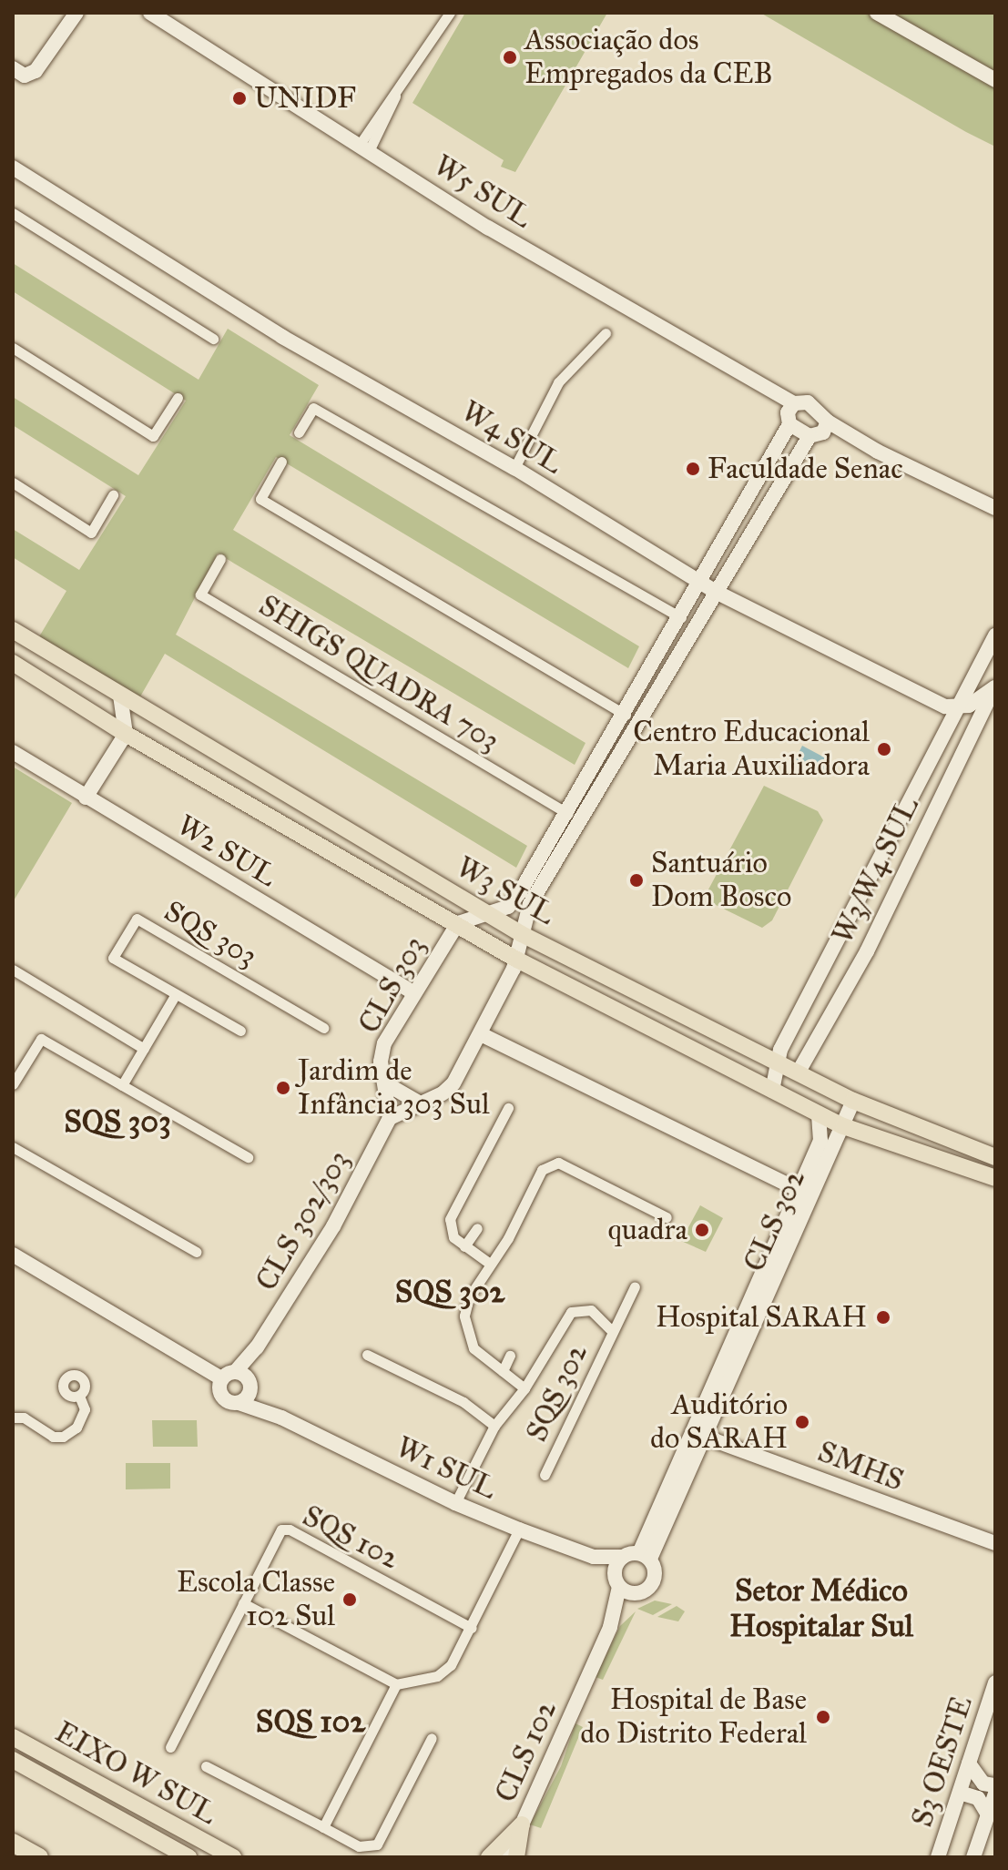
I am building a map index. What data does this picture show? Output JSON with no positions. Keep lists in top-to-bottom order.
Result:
{
  "streets": {
    "main road": [
      "W5 SUL",
      "W4 SUL",
      "W2 SUL",
      "W3/W4 SUL",
      "W3 SUL",
      "CLS 303",
      "CLS 302/303",
      "CLS 302",
      "SMHS",
      "W1 SUL",
      "CLS 102",
      "S3 OESTE",
      "EIXO W SUL"
    ],
    "street": [
      "SHIGS QUADRA 703",
      "SQS 303",
      "SQS 302",
      "SQS 102"
    ]
  },
  "crossings": [
    ["W4 SUL", "W3/W4 SUL"],
    ["W2 SUL", "CLS 303"],
    ["W3/W4 SUL", "W3 SUL"],
    ["W3 SUL", "CLS 303"],
    ["W3 SUL", "CLS 302"],
    ["CLS 303", "CLS 302/303"],
    ["CLS 302/303", "W1 SUL"],
    ["CLS 302", "SMHS"],
    ["CLS 302", "W1 SUL"],
    ["CLS 302", "CLS 102"],
    ["SQS 302", "W1 SUL"],
    ["W1 SUL", "CLS 102"]
  ],
  "districts": [
    "SQS 303",
    "SQS 302",
    "Setor Médico Hospitalar Sul",
    "SQS 102"
  ],
  "places": [
    "Associação dos Empregados da CEB",
    "UNIDF",
    "Faculdade Senac",
    "Centro Educacional Maria Auxiliadora",
    "Santuário Dom Bosco",
    "Jardim de Infância 303 Sul",
    "quadra",
    "Hospital SARAH",
    "Auditório do SARAH",
    "Escola Classe 102 Sul",
    "Hospital de Base do Distrito Federal"
  ]
}
